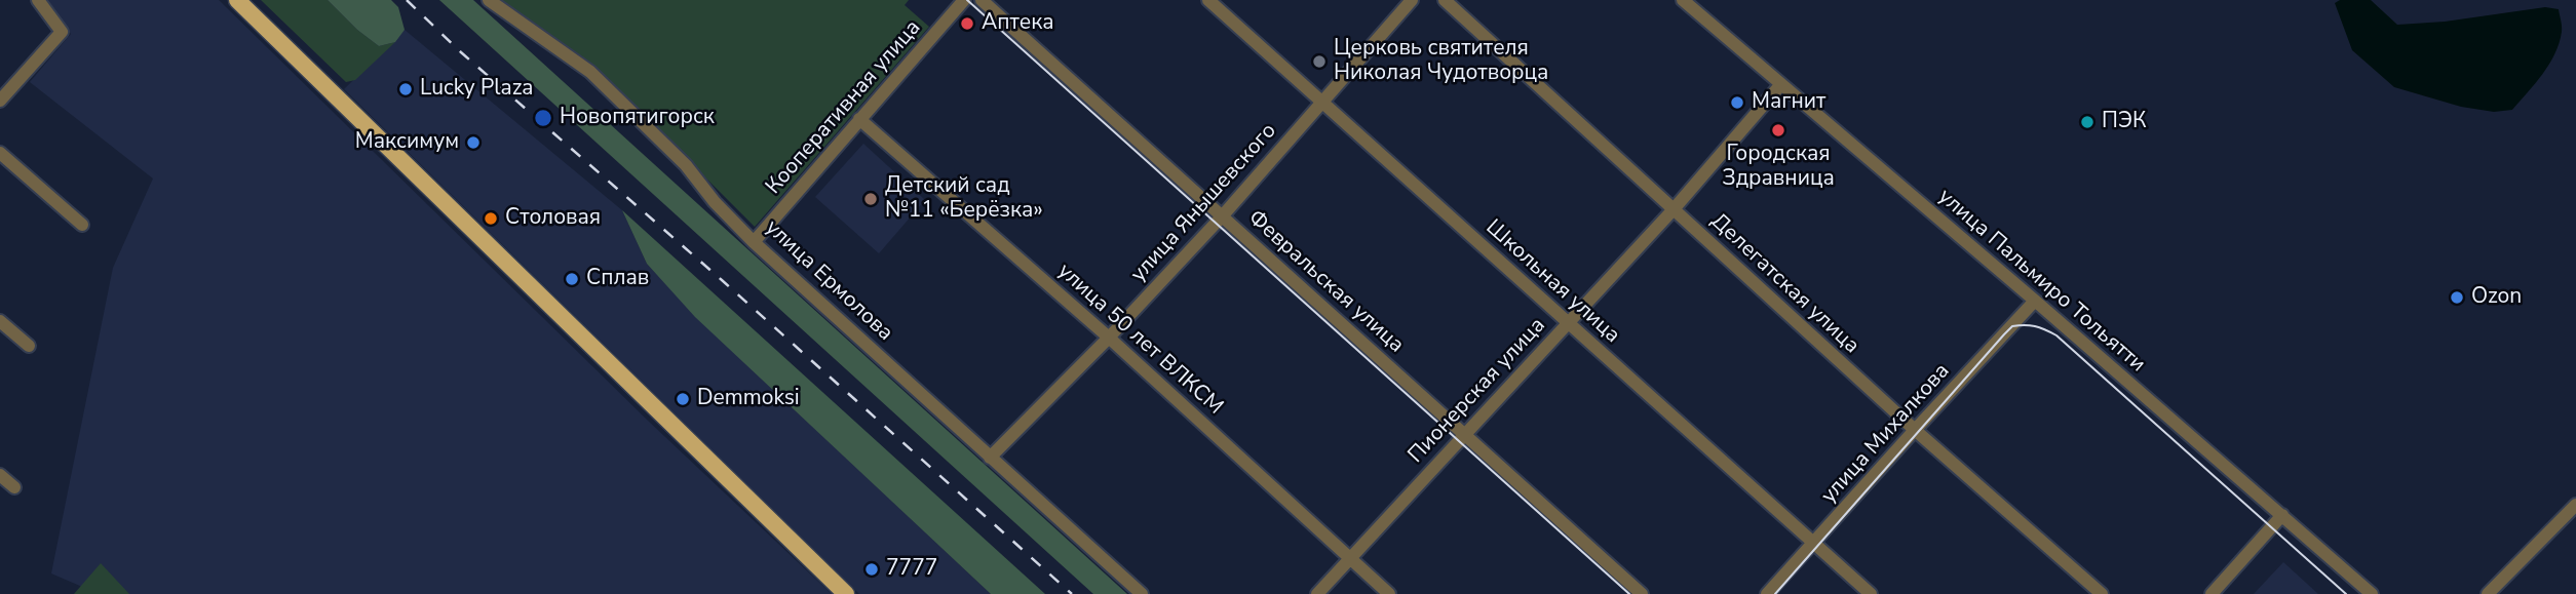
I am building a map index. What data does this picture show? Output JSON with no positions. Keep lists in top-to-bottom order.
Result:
{
  "streets": {
    "street": [
      "Кооперативная улица",
      "улица Янышевского",
      "улица Ермолова",
      "улица Пальмиро Тольятти",
      "Февральская улица",
      "Школьная улица",
      "Делегатская улица",
      "улица 50 лет ВЛКСМ",
      "Пионерская улица",
      "улица Михалкова"
    ]
  },
  "crossings": [
    ["Кооперативная улица", "улица Ермолова"],
    ["Кооперативная улица", "улица 50 лет ВЛКСМ"],
    ["улица Янышевского", "улица Ермолова"],
    ["улица Янышевского", "Февральская улица"],
    ["улица Янышевского", "Школьная улица"],
    ["улица Янышевского", "улица 50 лет ВЛКСМ"],
    ["улица Пальмиро Тольятти", "Пионерская улица"],
    ["улица Пальмиро Тольятти", "улица Михалкова"],
    ["Февральская улица", "Пионерская улица"],
    ["Школьная улица", "Пионерская улица"],
    ["Школьная улица", "улица Михалкова"],
    ["Делегатская улица", "Пионерская улица"],
    ["Делегатская улица", "улица Михалкова"],
    ["улица 50 лет ВЛКСМ", "Пионерская улица"]
  ],
  "places": [
    "Аптека",
    "Церковь святителя Николая Чудотворца",
    "Lucky Plaza",
    "Магнит",
    "Новопятигорск",
    "ПЭК",
    "Городская Здравница",
    "Максимум",
    "Детский сад №11 «Берёзка»",
    "Столовая",
    "Сплав",
    "Ozon",
    "Demmoksi",
    "7777"
  ]
}
